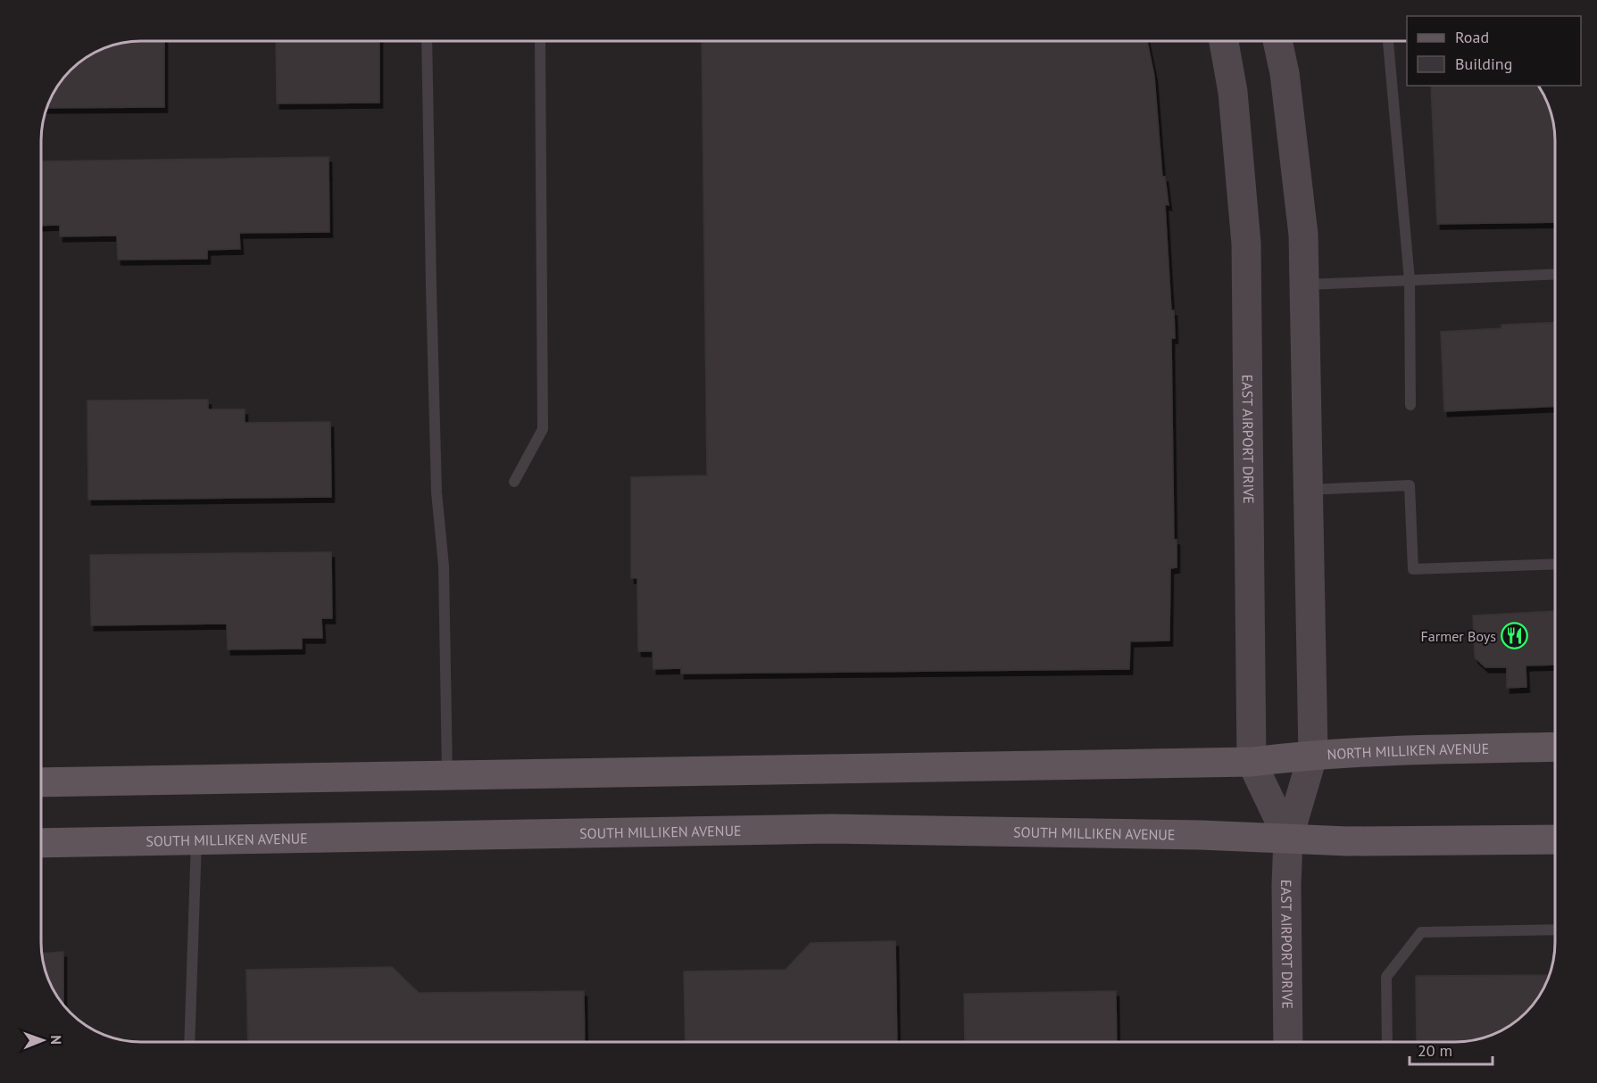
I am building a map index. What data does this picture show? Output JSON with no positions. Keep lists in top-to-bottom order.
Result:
{
  "streets": {
    "main road": ["EAST AIRPORT DRIVE", "NORTH MILLIKEN AVENUE", "SOUTH MILLIKEN AVENUE"]
  },
  "crossings": [
    ["EAST AIRPORT DRIVE", "NORTH MILLIKEN AVENUE"],
    ["EAST AIRPORT DRIVE", "SOUTH MILLIKEN AVENUE"]
  ],
  "places": {
    "restaurant": ["Farmer Boys"]
  },
  "legend": ["Road", "Building"],
  "scale_bar": "20 m",
  "north": "right"
}
